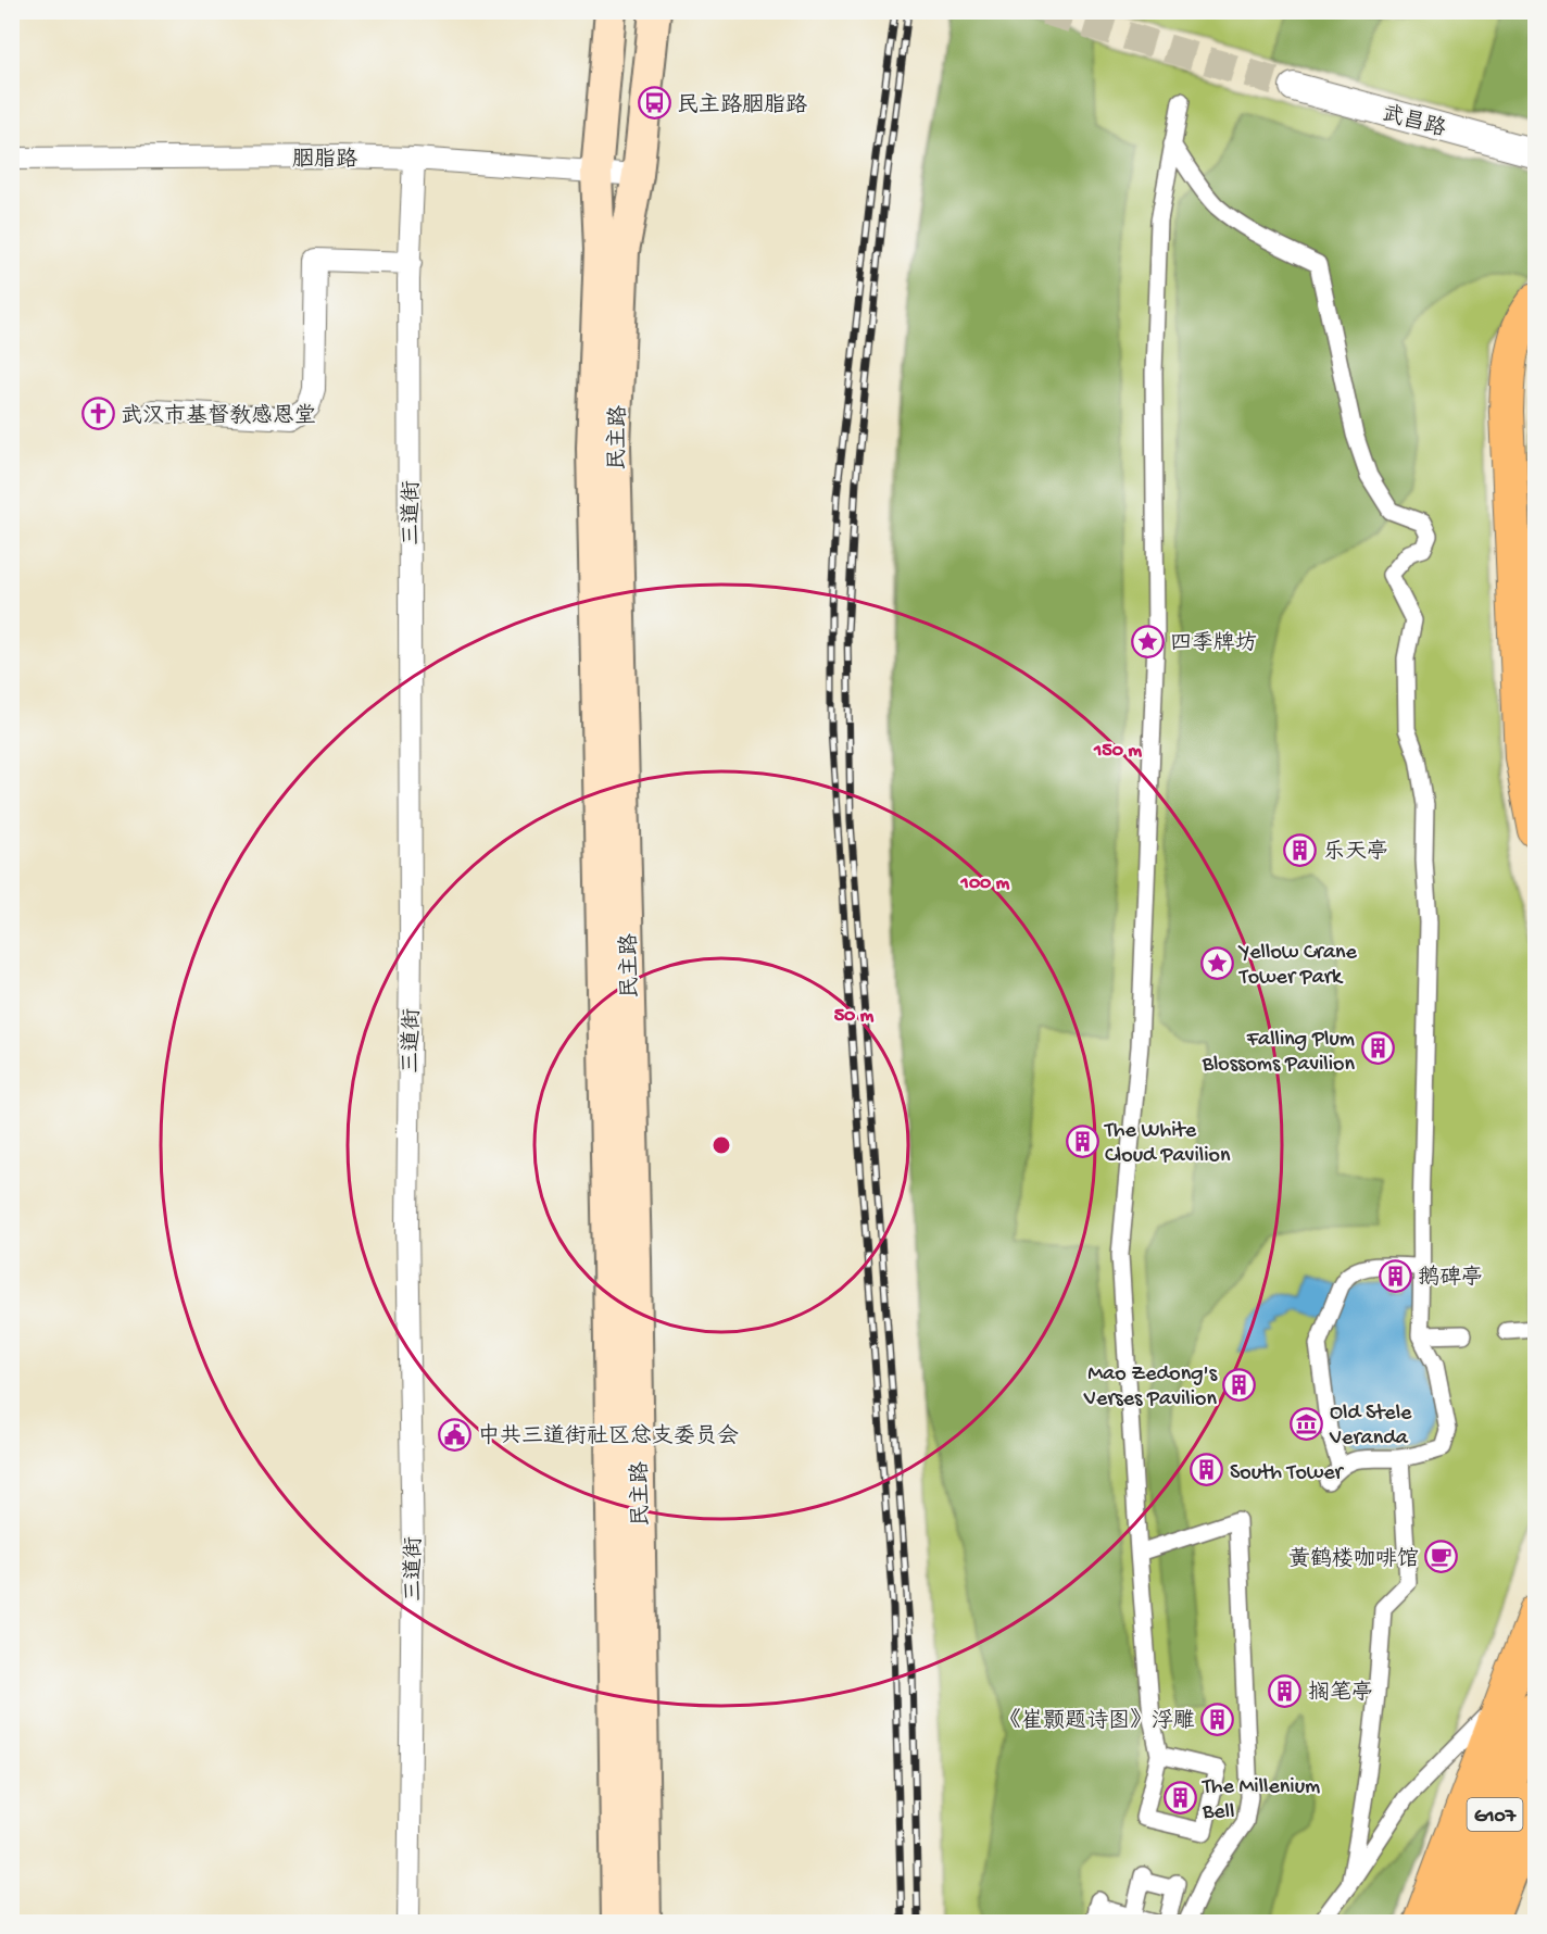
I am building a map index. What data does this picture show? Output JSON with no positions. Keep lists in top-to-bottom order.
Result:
{
  "streets": {
    "highway": ["G107"],
    "main road": ["民主路"],
    "street": ["武昌路", "胭脂路", "三道街"]
  },
  "crossings": [
    ["胭脂路", "民主路"],
    ["胭脂路", "三道街"]
  ],
  "places": {
    "bus stop": ["民主路胭脂路"],
    "church": ["武汉市基督教感恩堂"],
    "place": ["四季牌坊", "Yellow Crane Tower Park"],
    "building": [
      "乐天亭",
      "Falling Plum Blossoms Pavilion",
      "The White Cloud Pavilion",
      "鹅碑亭",
      "Mao Zedong's Verses Pavilion",
      "South Tower",
      "搁笔亭",
      "《崔颢题诗图》浮雕",
      "The Millenium Bell"
    ],
    "museum": ["Old Stele Veranda"],
    "public building": ["中共三道街社区总支委员会"],
    "cafe": ["黄鹤楼咖啡馆"]
  },
  "rings": ["150 m", "100 m", "50 m"]
}
